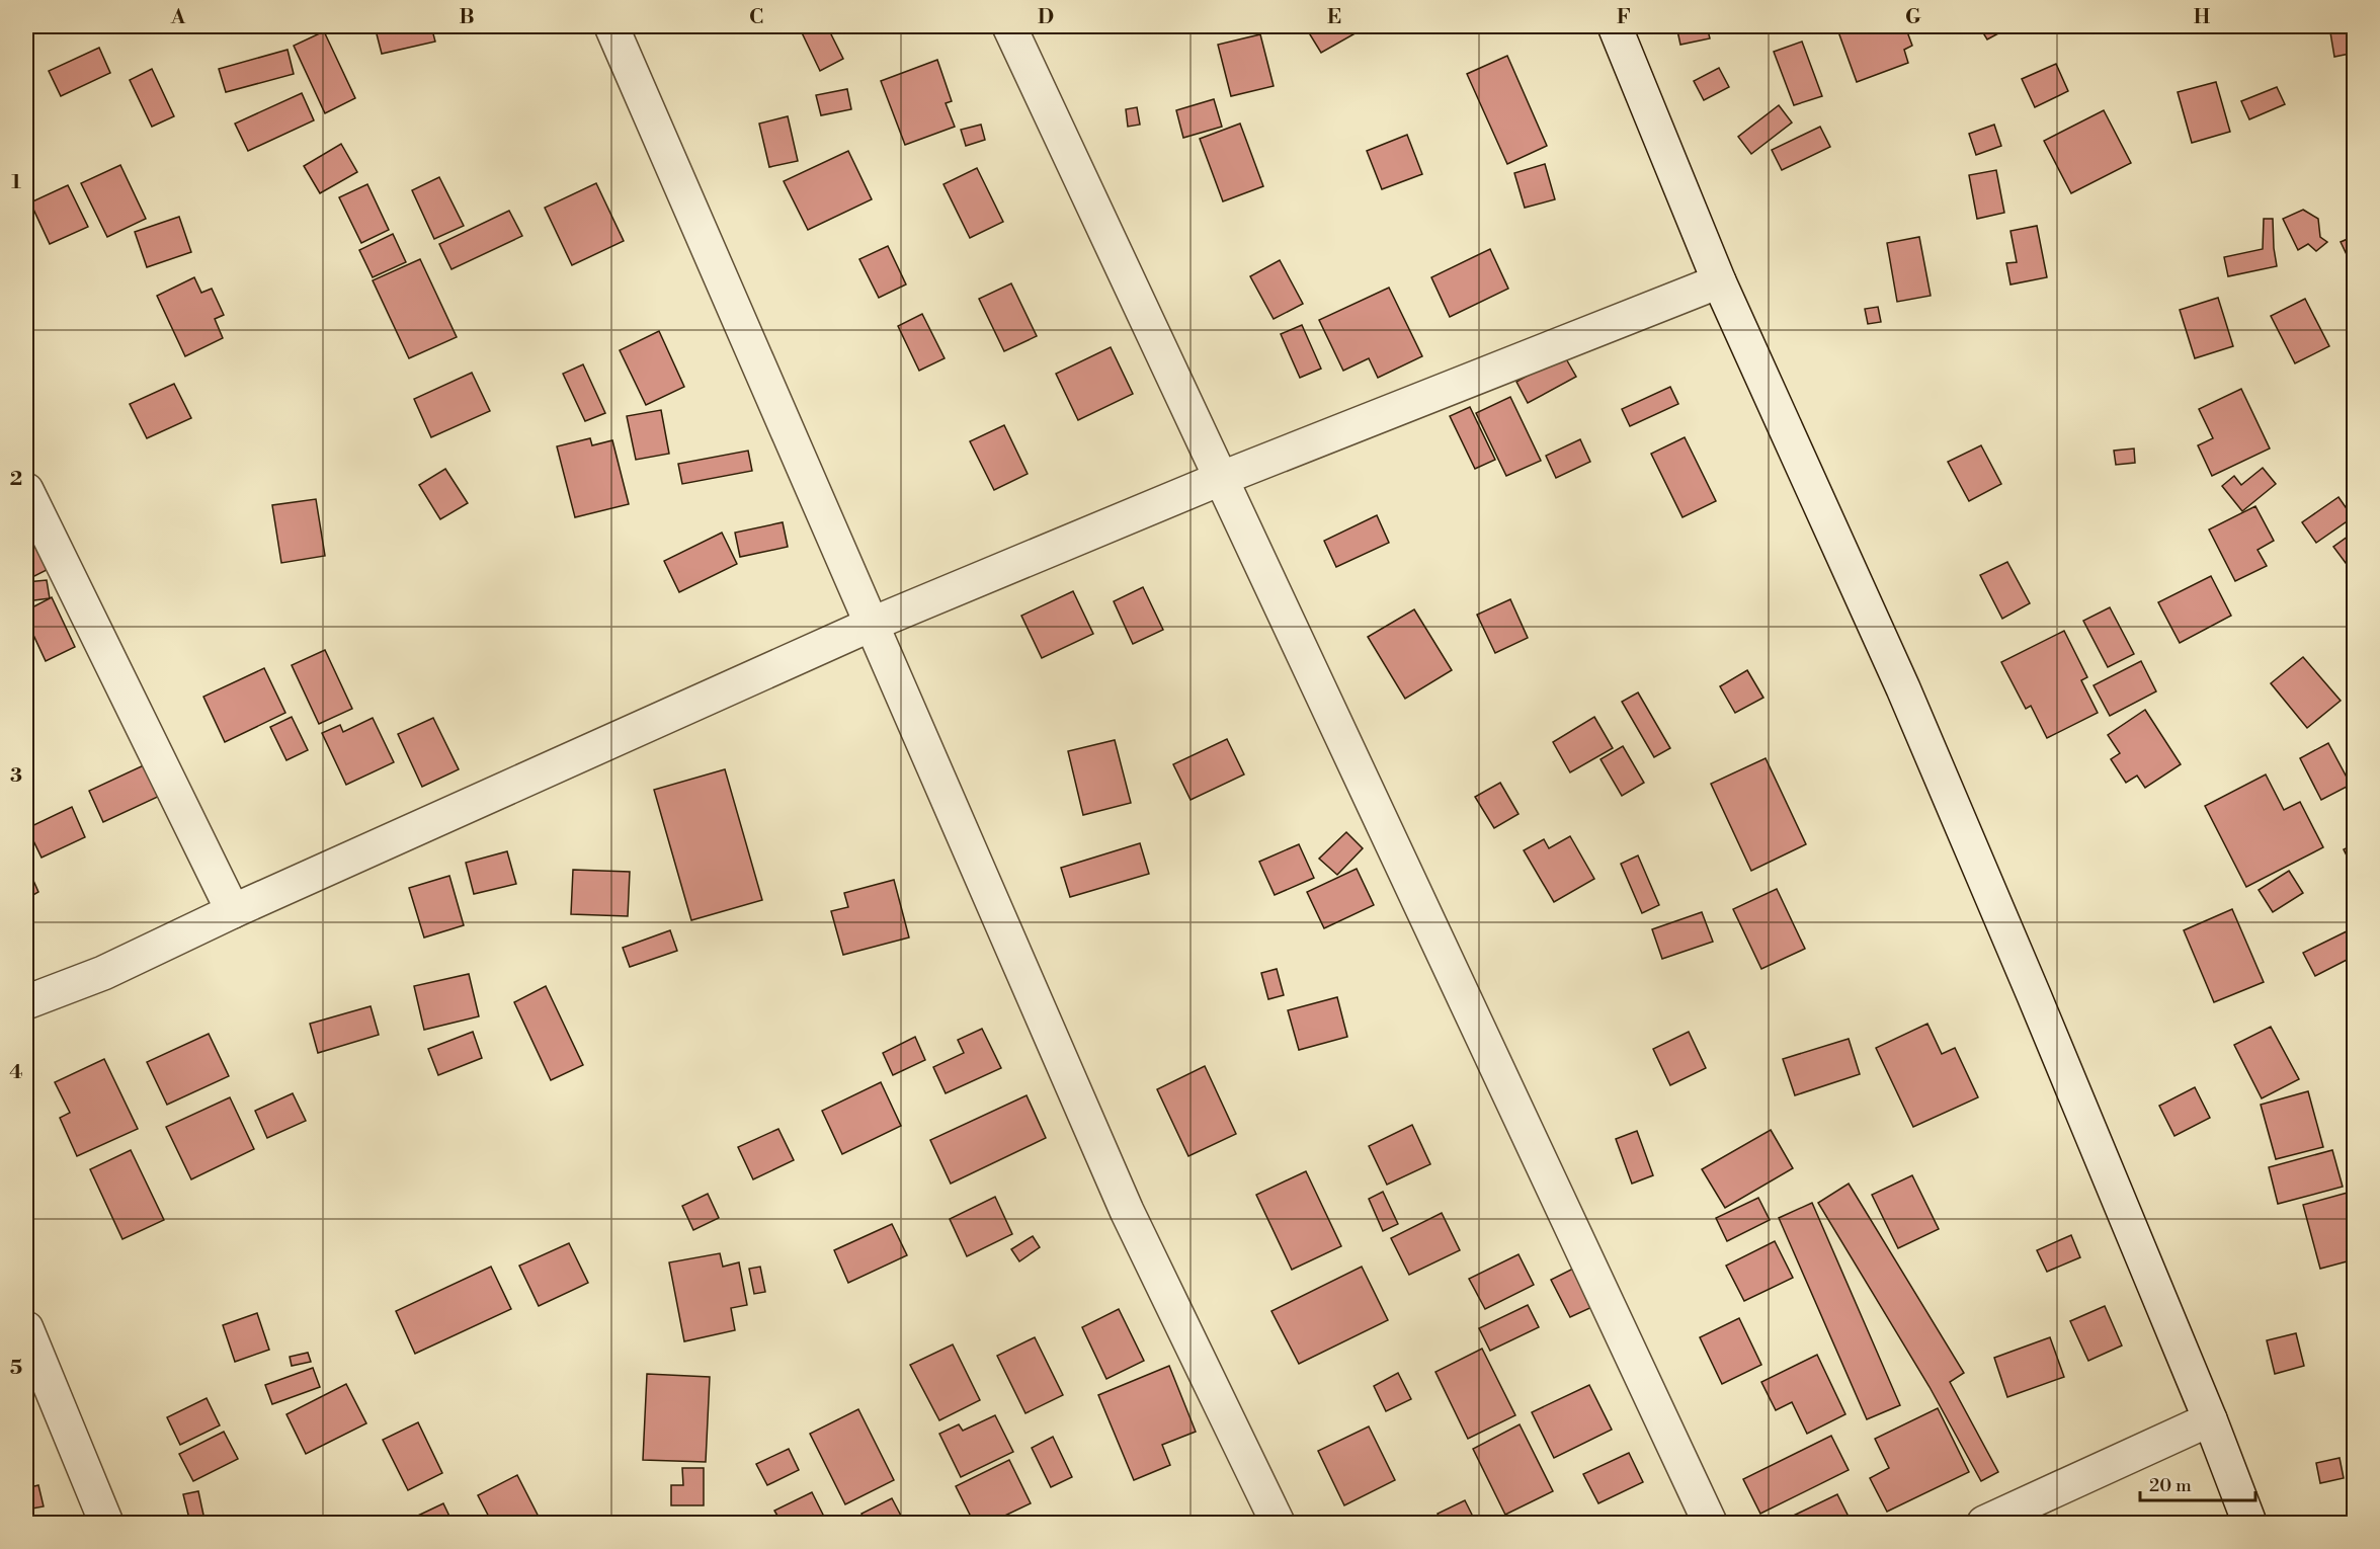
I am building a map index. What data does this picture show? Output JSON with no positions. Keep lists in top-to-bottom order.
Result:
{
  "scale_bar": "20 m",
  "grid": {
    "columns": [
      "A",
      "B",
      "C",
      "D",
      "E",
      "F",
      "G",
      "H"
    ],
    "rows": [
      "1",
      "2",
      "3",
      "4",
      "5"
    ]
  }
}
